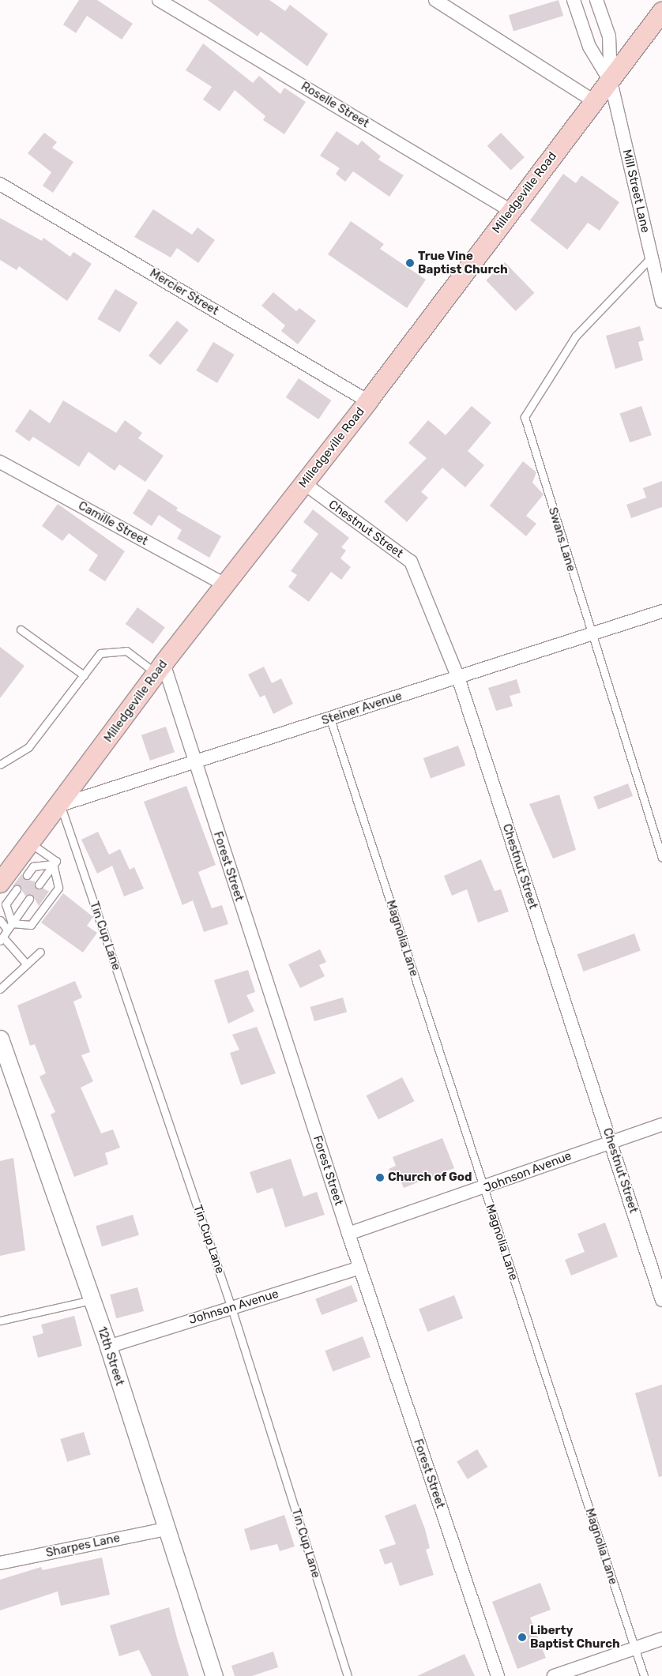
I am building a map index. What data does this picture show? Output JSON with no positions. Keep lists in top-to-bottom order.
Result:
{
  "streets": {
    "main road": ["Milledgeville Road"],
    "street": [
      "Roselle Street",
      "Mill Street Lane",
      "Mercier Street",
      "Camille Street",
      "Chestnut Street",
      "Steiner Avenue",
      "Forest Street",
      "Johnson Avenue",
      "12th Street",
      "Sharpes Lane"
    ],
    "lane": ["Swans Lane", "Tin Cup Lane", "Magnolia Lane"]
  },
  "crossings": [
    ["Roselle Street", "Milledgeville Road"],
    ["Mill Street Lane", "Milledgeville Road"],
    ["Mill Street Lane", "Swans Lane"],
    ["Milledgeville Road", "Mercier Street"],
    ["Milledgeville Road", "Camille Street"],
    ["Milledgeville Road", "Chestnut Street"],
    ["Milledgeville Road", "Steiner Avenue"],
    ["Milledgeville Road", "Forest Street"],
    ["Milledgeville Road", "Tin Cup Lane"],
    ["Chestnut Street", "Steiner Avenue"],
    ["Chestnut Street", "Johnson Avenue"],
    ["Swans Lane", "Steiner Avenue"],
    ["Steiner Avenue", "Forest Street"],
    ["Steiner Avenue", "Tin Cup Lane"],
    ["Steiner Avenue", "Magnolia Lane"],
    ["Forest Street", "Johnson Avenue"],
    ["Tin Cup Lane", "Johnson Avenue"],
    ["Magnolia Lane", "Johnson Avenue"],
    ["Johnson Avenue", "12th Street"],
    ["12th Street", "Sharpes Lane"]
  ],
  "places": ["True Vine Baptist Church", "Church of God", "Liberty Baptist Church"]
}
